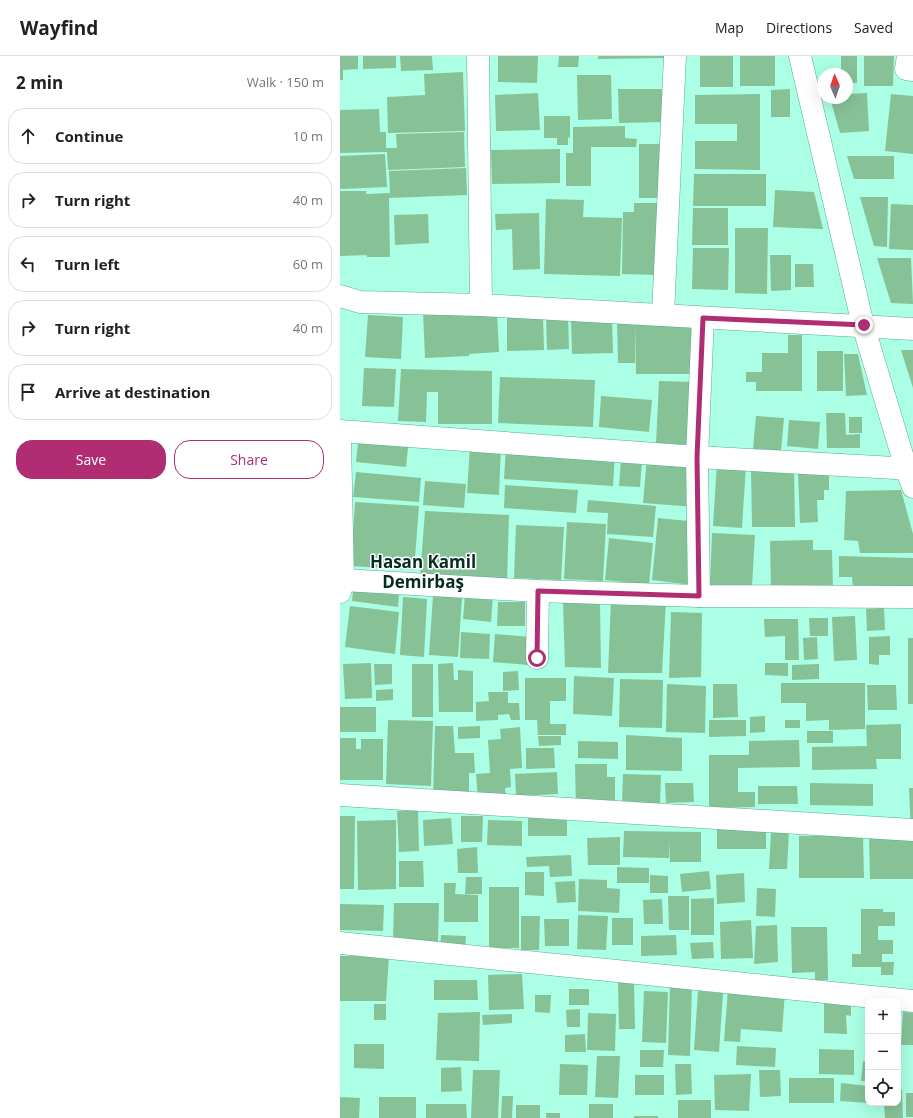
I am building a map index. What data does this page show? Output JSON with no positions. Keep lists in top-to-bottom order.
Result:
{
  "districts": ["Hasan Kamil Demirbaş"],
  "north": "top",
  "page": {
    "header": "Wayfind",
    "nav": ["Map", "Directions", "Saved"],
    "heading": ["2 min", "Walk · 150 m"],
    "list": [
      ["Continue", "10 m"],
      ["Turn right", "40 m"],
      ["Turn left", "60 m"],
      ["Turn right", "40 m"],
      "Arrive at destination"
    ],
    "buttons": ["Save", "Share"],
    "map_buttons": ["+", "−"]
  }
}
